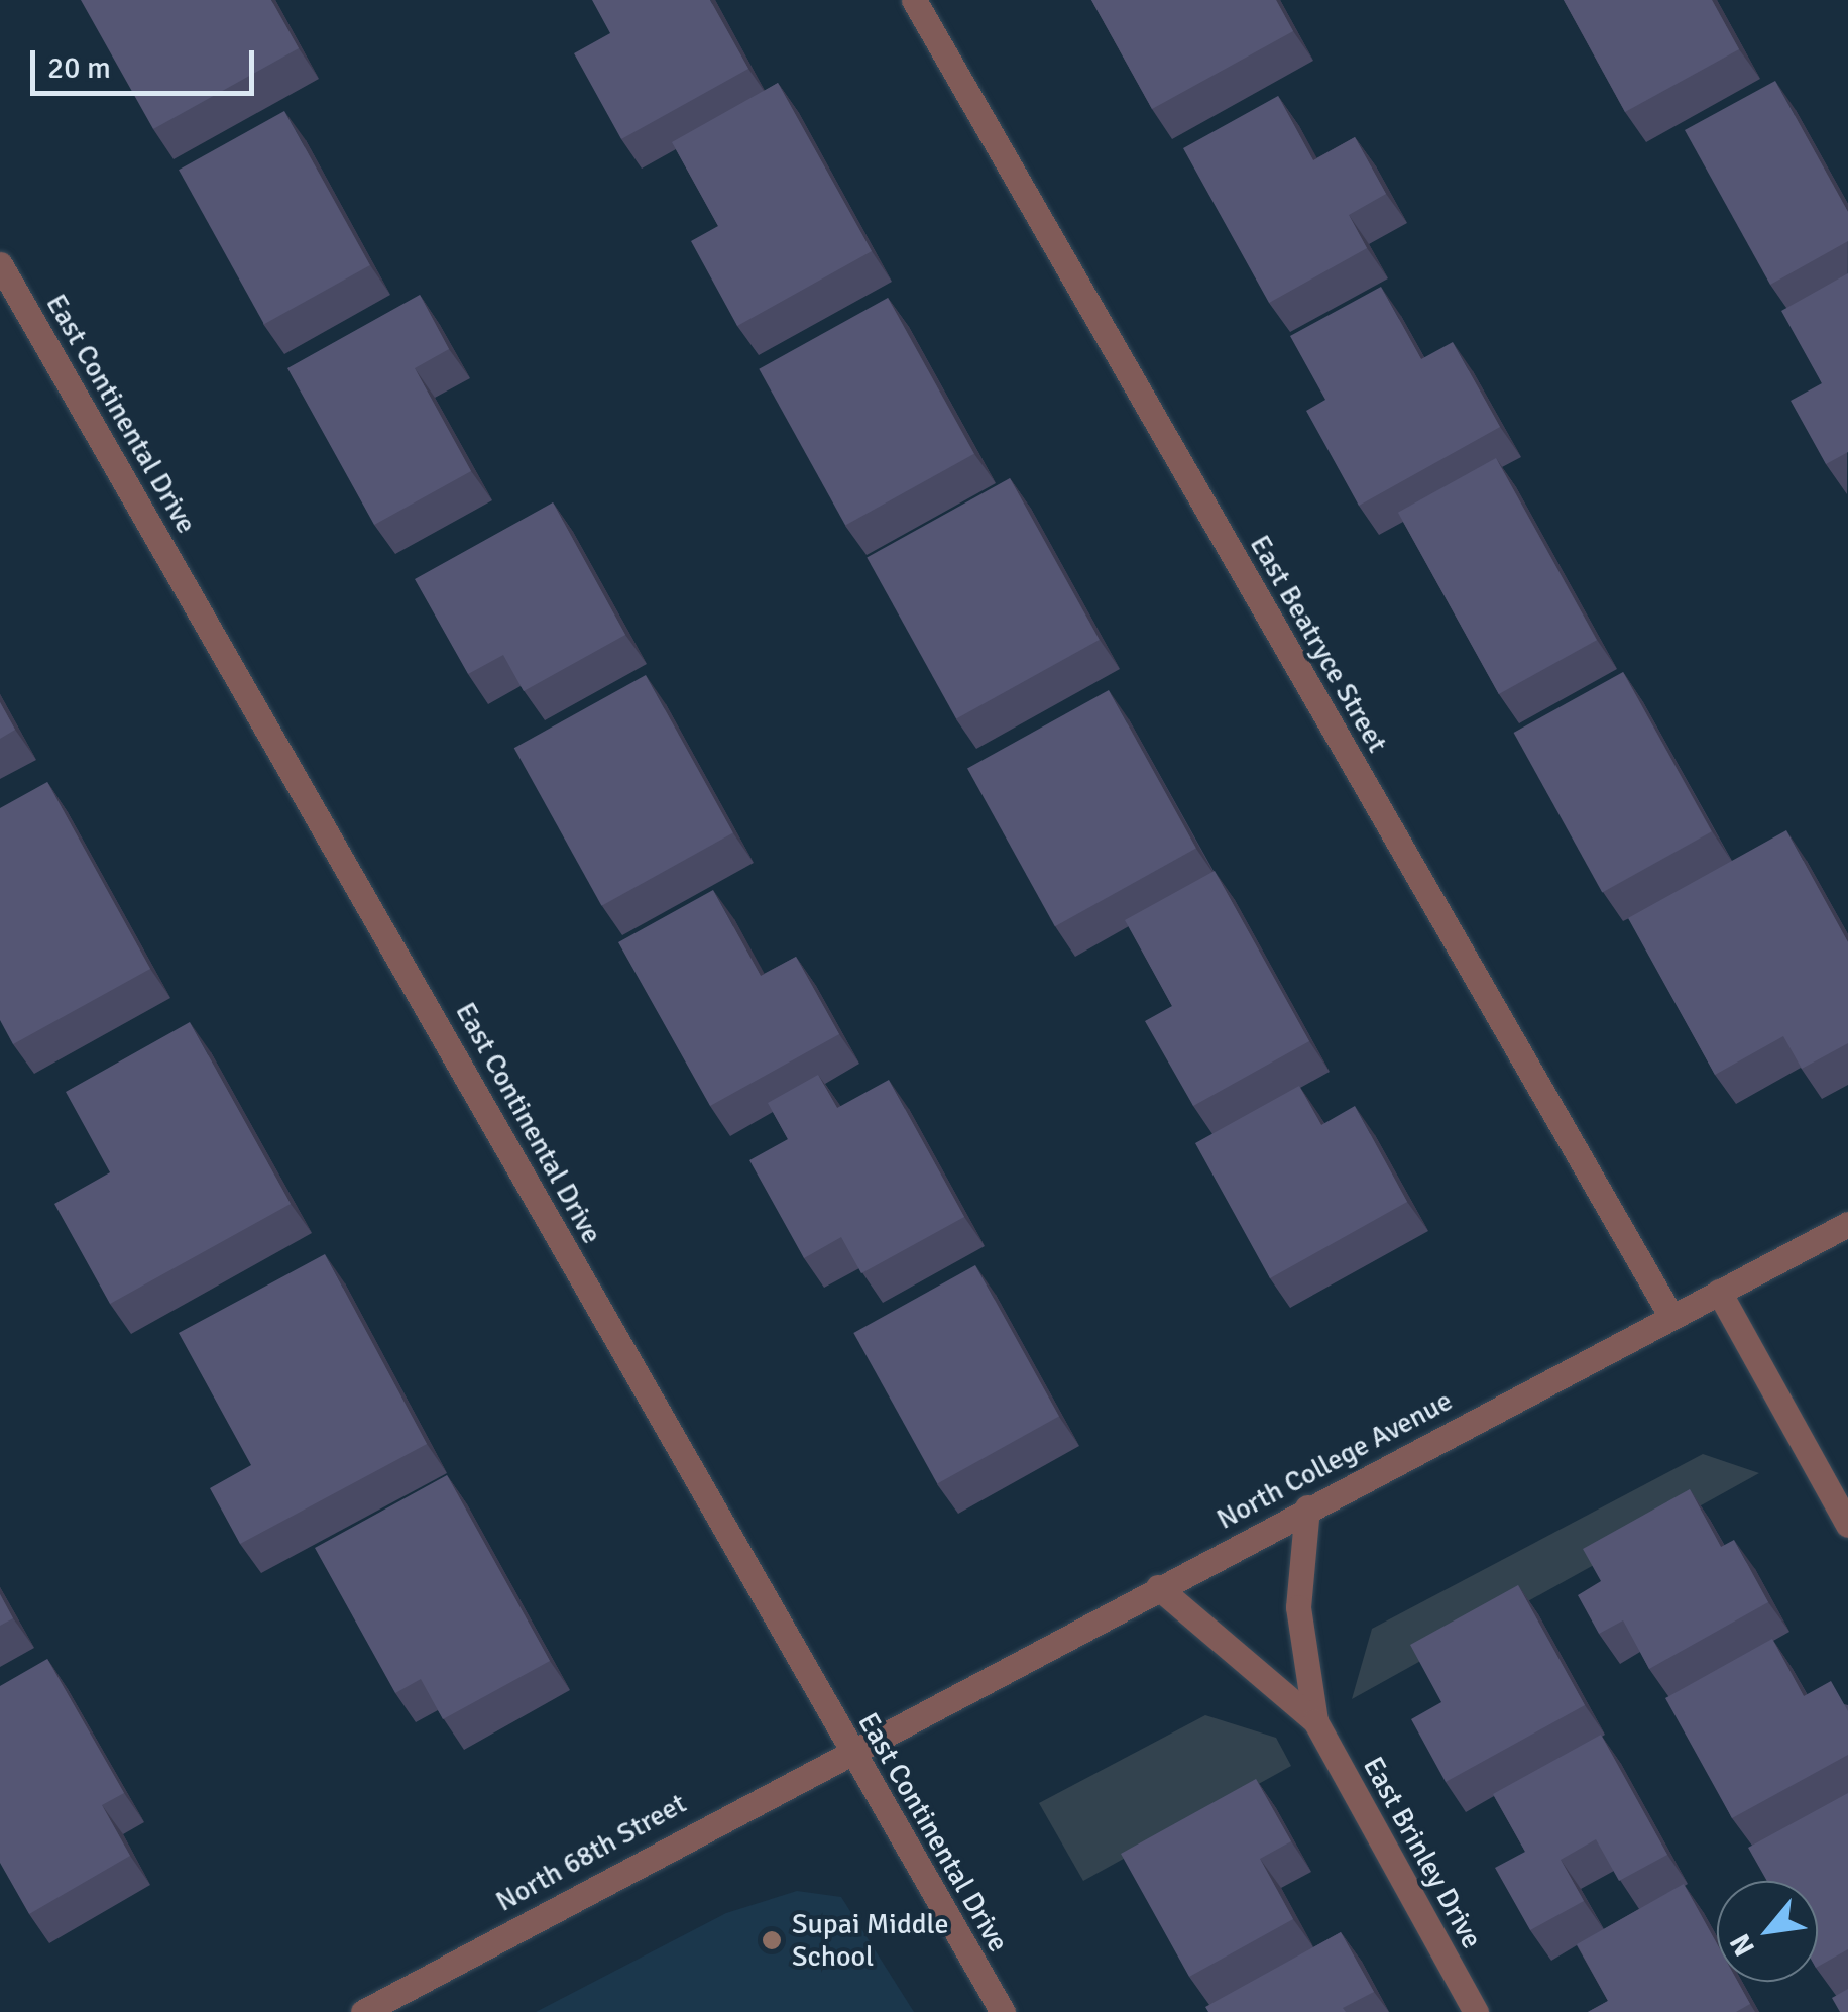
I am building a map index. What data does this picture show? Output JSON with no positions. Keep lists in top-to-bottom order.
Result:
{
  "streets": {
    "street": [
      "East Continental Drive",
      "East Beatryce Street",
      "North College Avenue",
      "North 68th Street",
      "East Brinley Drive"
    ]
  },
  "crossings": [
    ["East Continental Drive", "North College Avenue"],
    ["East Continental Drive", "North 68th Street"],
    ["East Beatryce Street", "North College Avenue"],
    ["North College Avenue", "North 68th Street"],
    ["North College Avenue", "East Brinley Drive"]
  ],
  "places": ["Supai Middle School"],
  "scale_bar": "20 m",
  "north": "bottom left"
}
